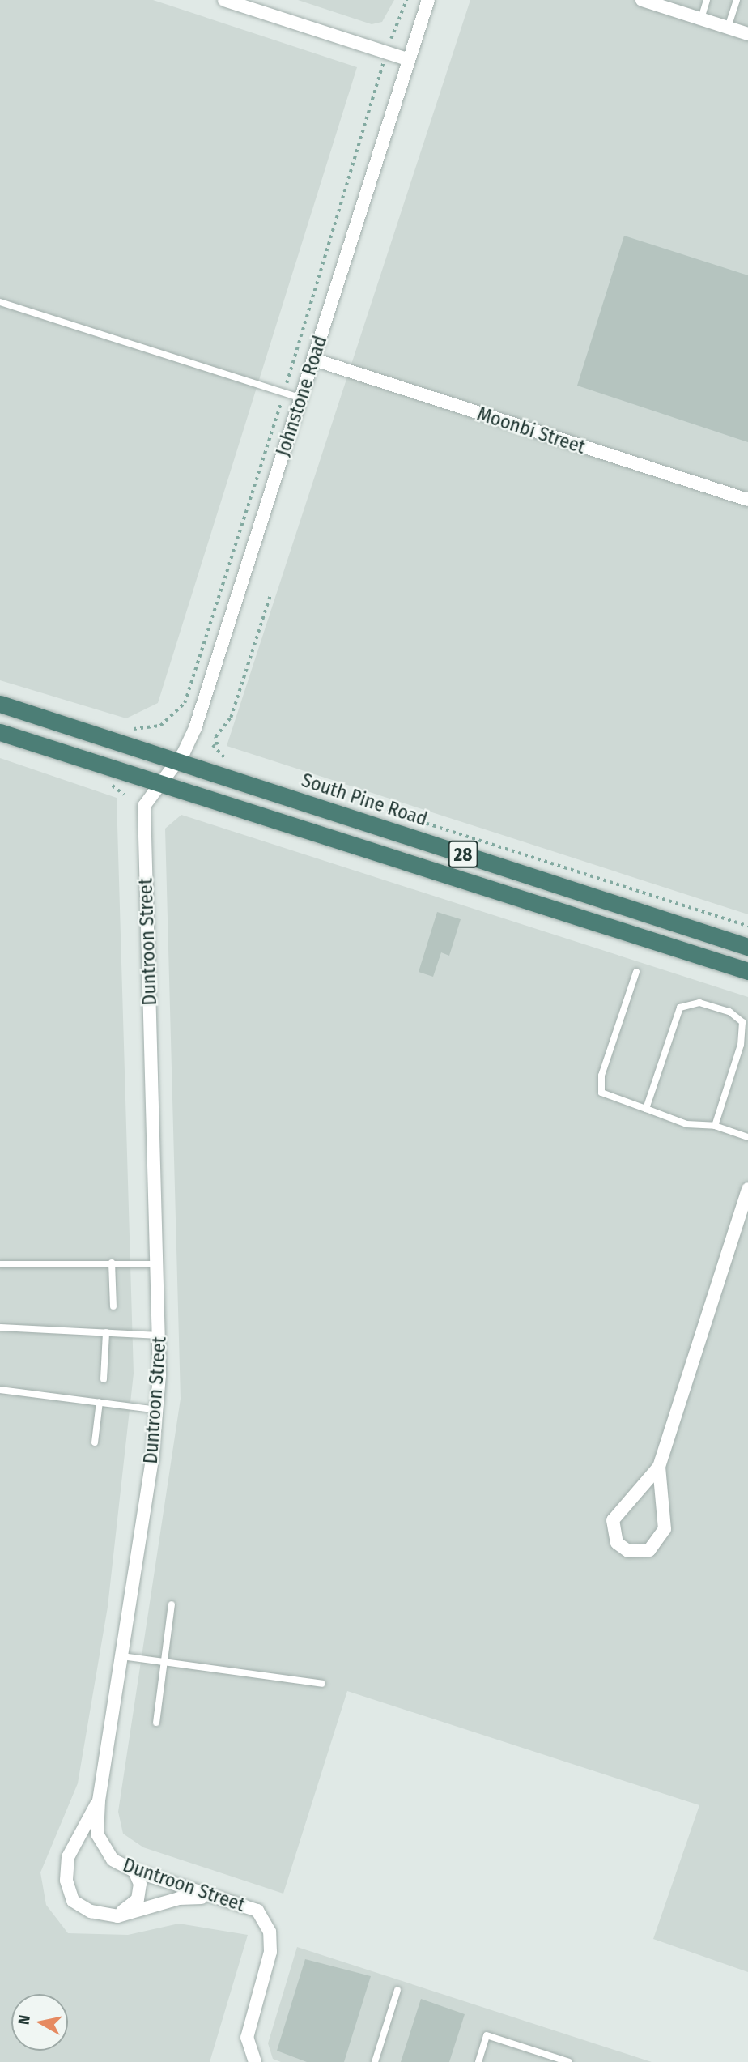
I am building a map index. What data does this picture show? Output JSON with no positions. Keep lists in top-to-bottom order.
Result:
{
  "streets": {
    "highway": ["South Pine Road", "28"],
    "street": ["Johnstone Road", "Moonbi Street", "Duntroon Street"]
  },
  "crossings": [
    ["Johnstone Road", "Moonbi Street"],
    ["Johnstone Road", "South Pine Road"],
    ["Johnstone Road", "28"],
    ["Johnstone Road", "Duntroon Street"],
    ["28", "Duntroon Street"]
  ],
  "north": "left"
}
